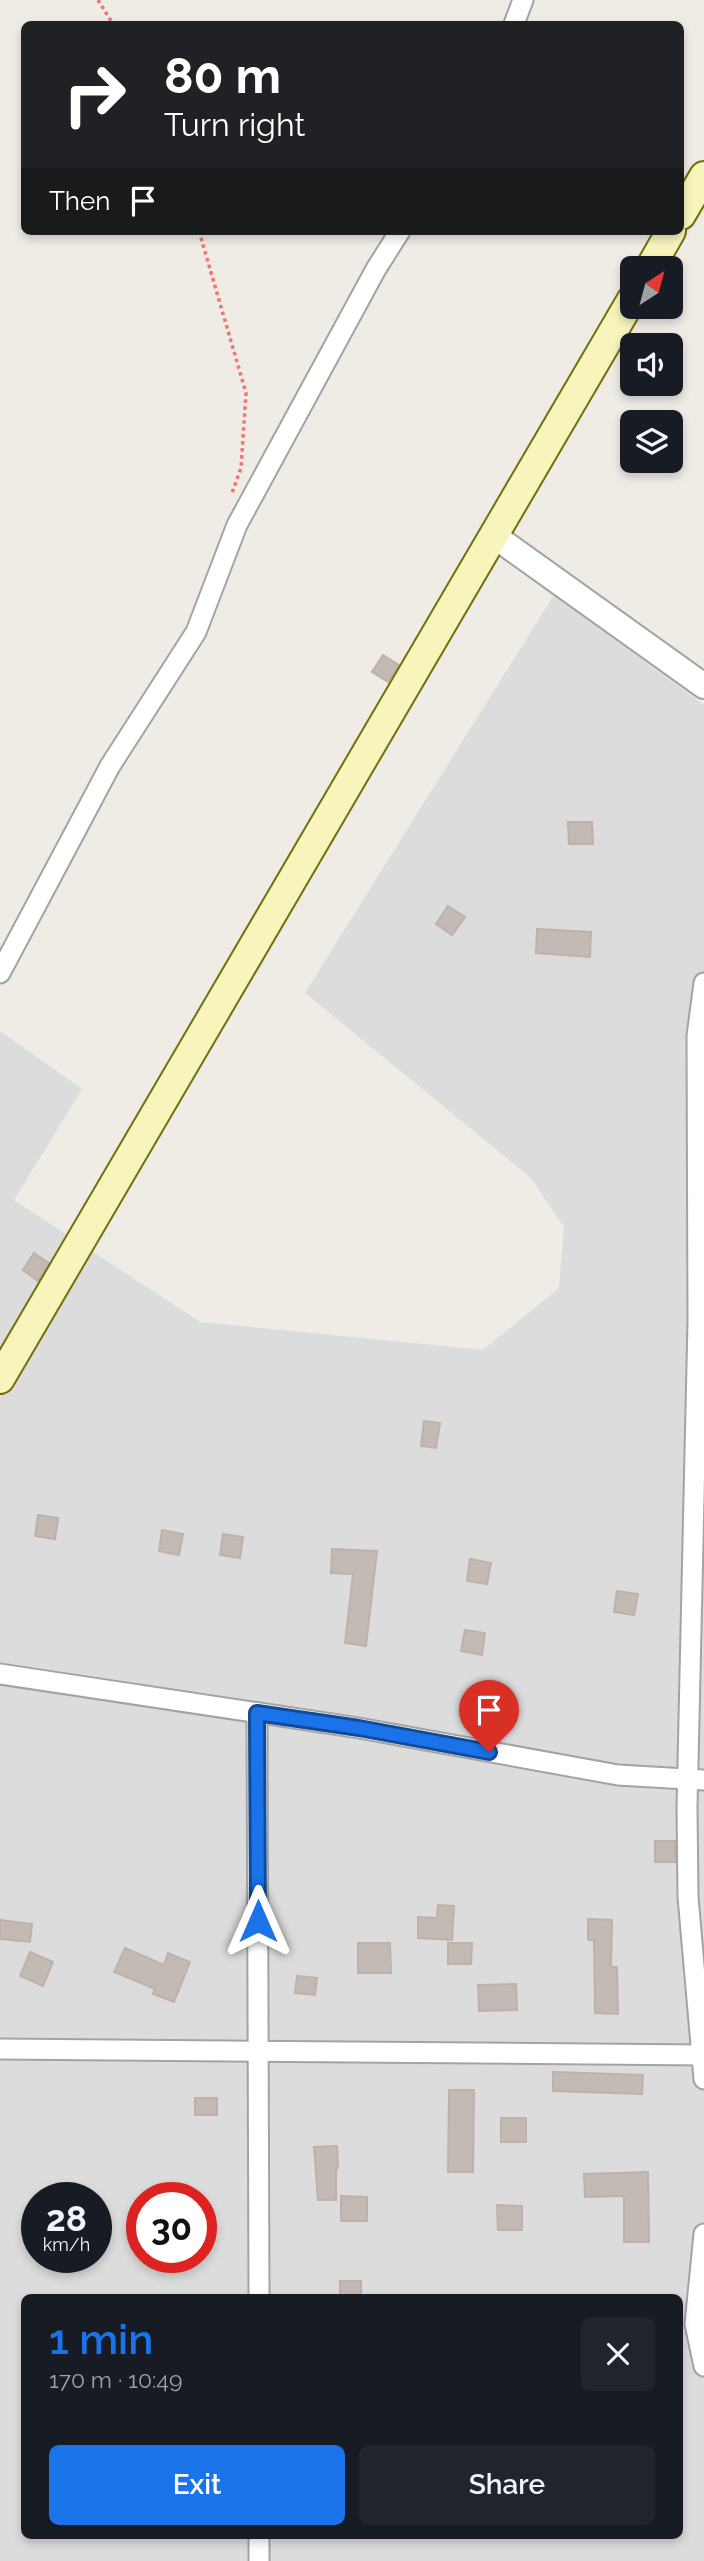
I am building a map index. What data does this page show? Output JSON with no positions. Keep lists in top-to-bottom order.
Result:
{
  "north": "top right",
  "page": {
    "turn": ["80 m", "Turn right"],
    "then": "Then",
    "speed": "28 km/h",
    "limit": "30",
    "heading": ["1 min", "170 m · 10:49"],
    "buttons": ["Exit", "Share"]
  }
}
